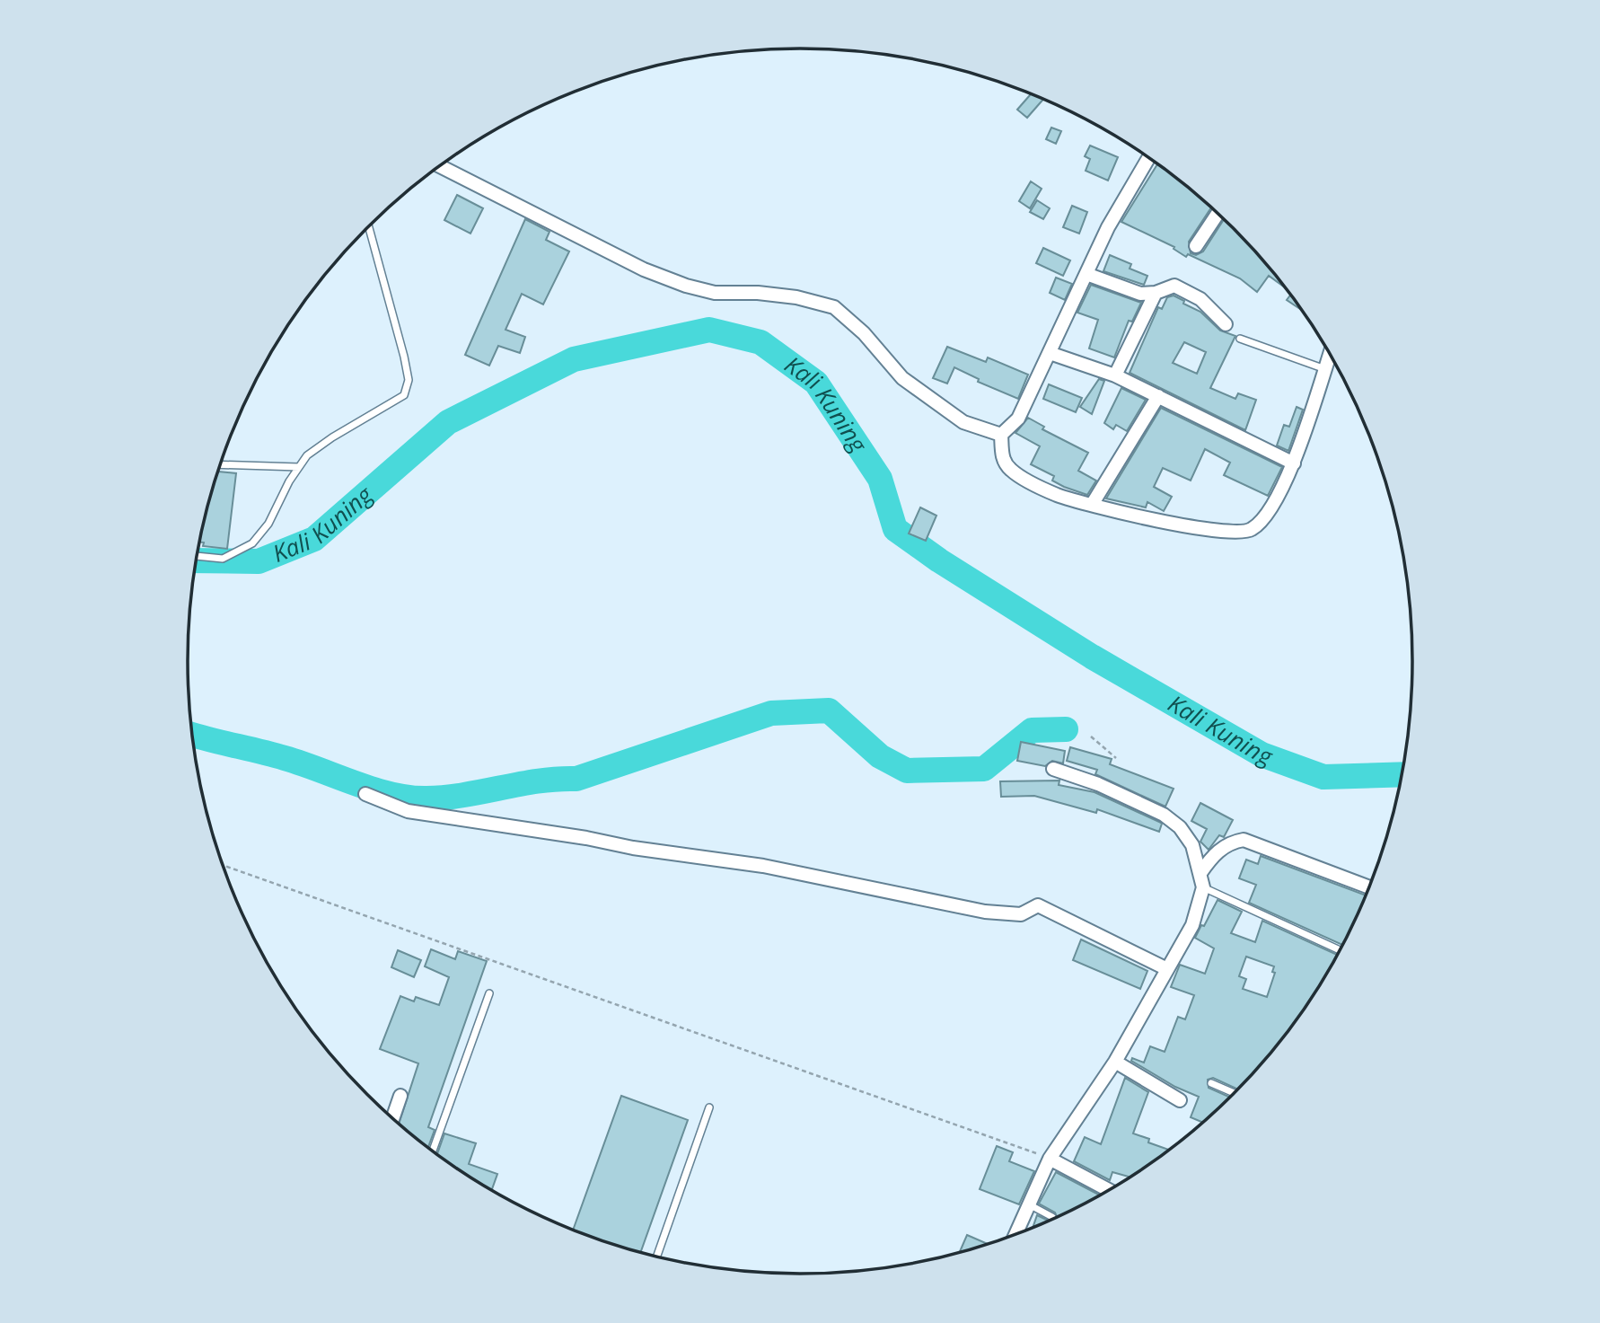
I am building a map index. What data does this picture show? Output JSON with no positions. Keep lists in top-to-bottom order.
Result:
{
  "water": ["Kali Kuning"]
}
